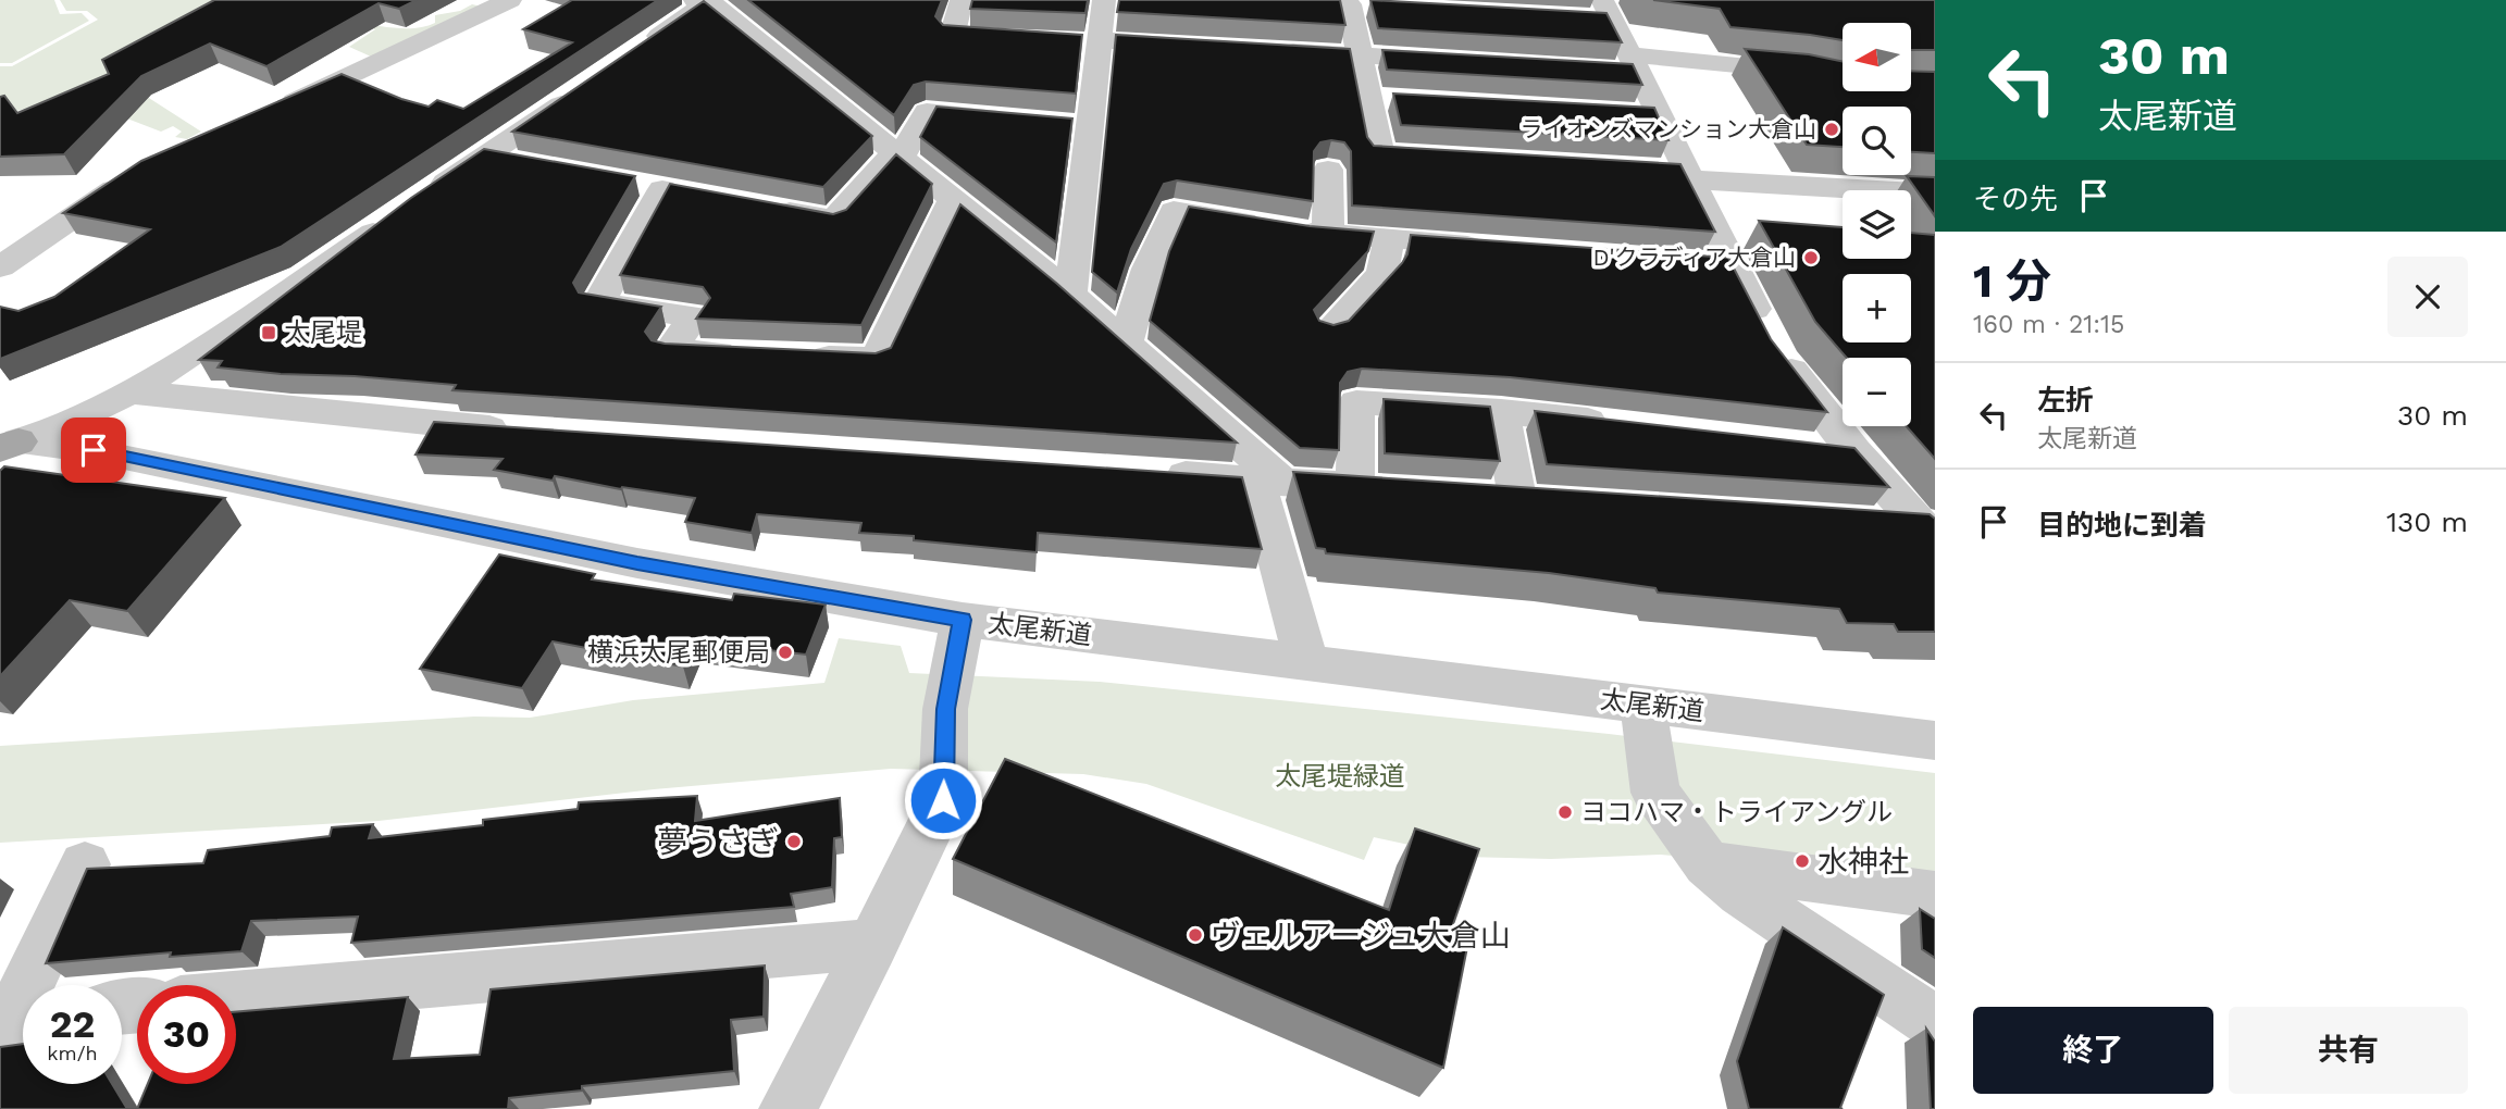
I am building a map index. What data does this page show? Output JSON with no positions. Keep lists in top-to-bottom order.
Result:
{
  "streets": {
    "street": ["太尾新道"]
  },
  "parks": ["太尾堤緑道"],
  "places": {
    "other": [
      "ライオンズマンション大倉山",
      "D'クラディア大倉山",
      "横浜太尾郵便局",
      "ヨコハマ・トライアングル",
      "夢うさぎ",
      "水神社",
      "ヴェルアージュ大倉山"
    ],
    "transit": ["太尾堤"]
  },
  "north": "left",
  "page": {
    "turn": ["30 m", "太尾新道"],
    "map_buttons": ["+", "−"],
    "then": "その先",
    "heading": ["1 分", "160 m · 21:15"],
    "list": [
      {
        "name": "左折",
        "note": "太尾新道",
        "value": "30 m"
      },
      {
        "name": "目的地に到着",
        "value": "130 m"
      }
    ],
    "speed": "22 km/h",
    "limit": "30",
    "buttons": ["終了", "共有"]
  }
}
